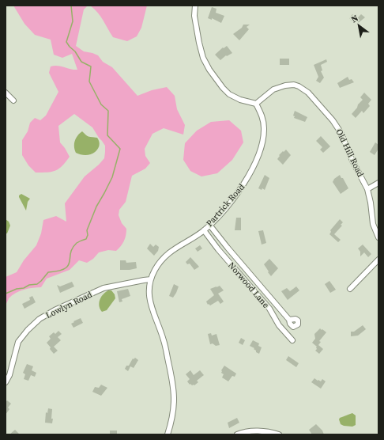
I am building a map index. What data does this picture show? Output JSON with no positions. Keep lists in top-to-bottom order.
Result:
{
  "streets": {
    "street": [
      "Old Hill Road",
      "Partrick Road",
      "Norwood Lane",
      "Lowlyn Road"
    ]
  },
  "crossings": [
    ["Old Hill Road", "Partrick Road"],
    ["Partrick Road", "Norwood Lane"],
    ["Partrick Road", "Lowlyn Road"]
  ],
  "north": "top left"
}
